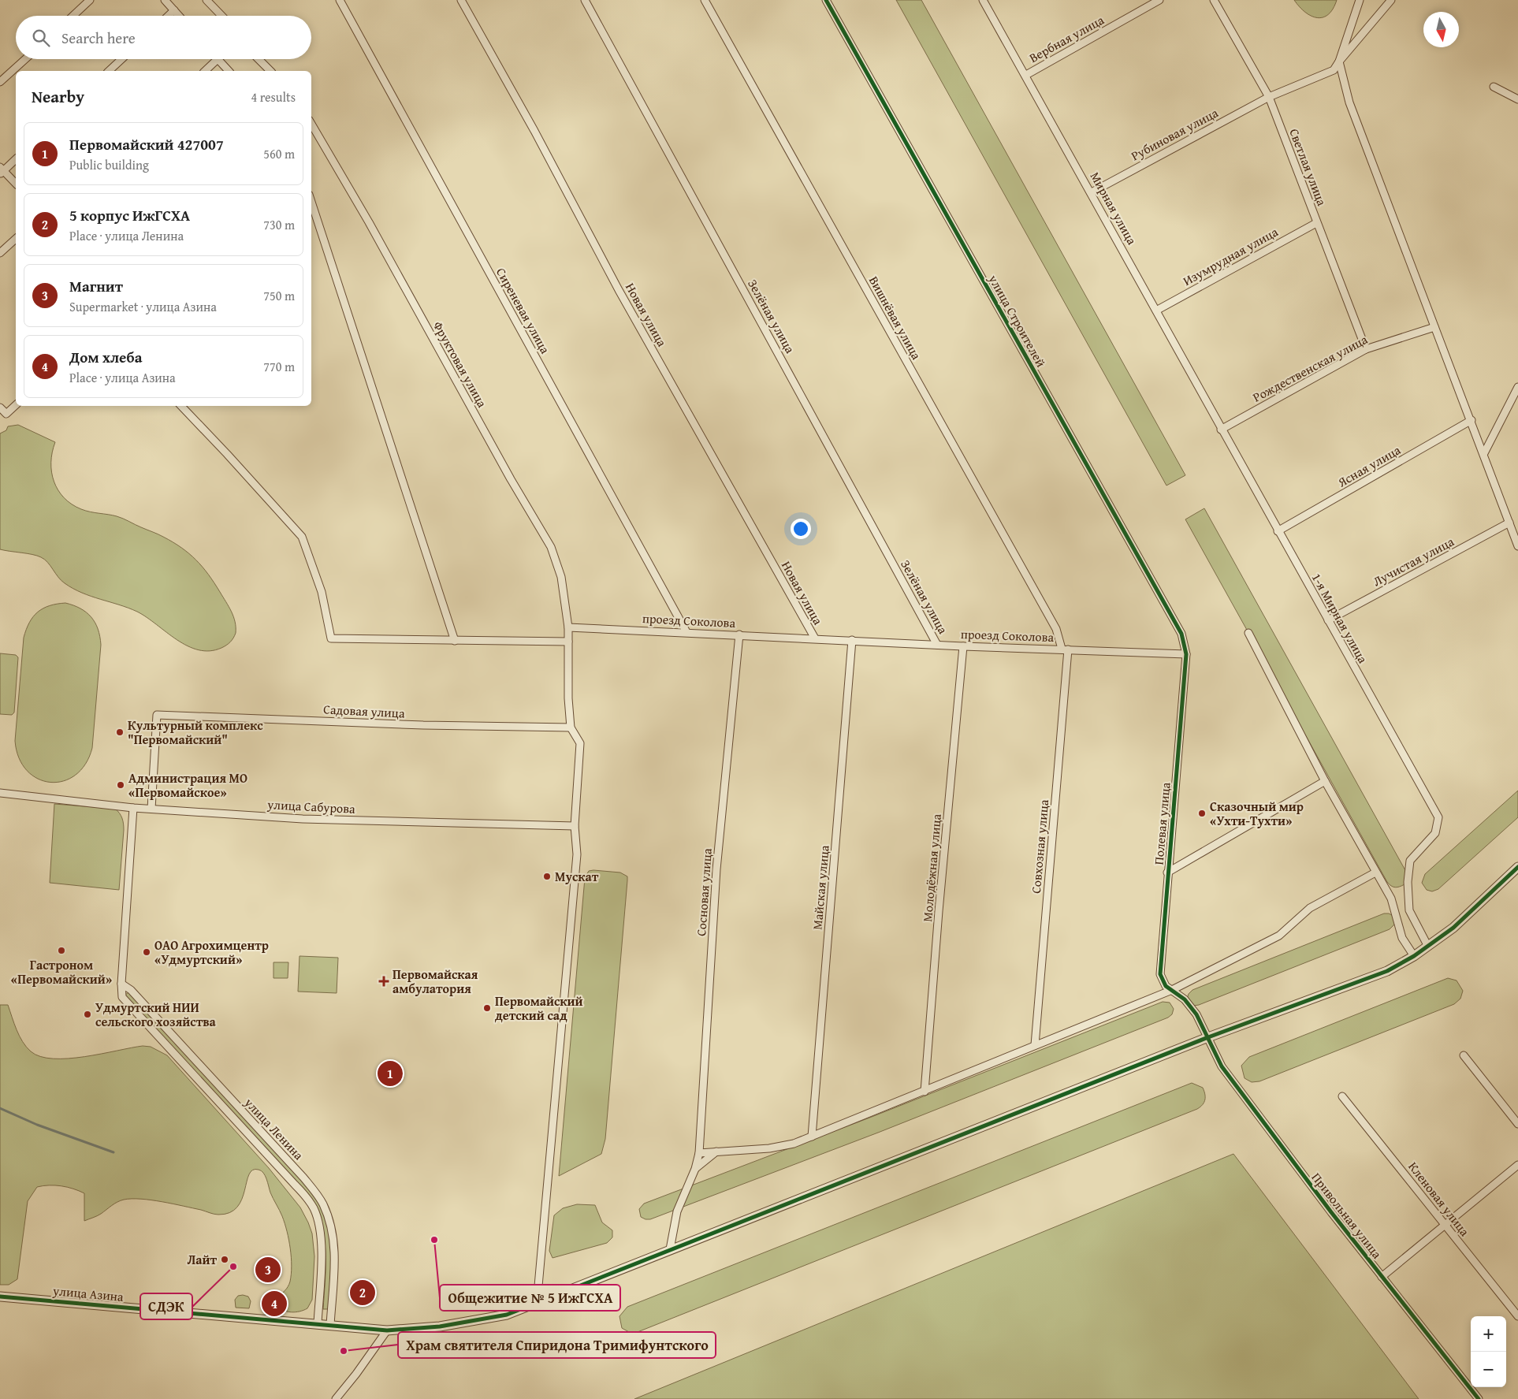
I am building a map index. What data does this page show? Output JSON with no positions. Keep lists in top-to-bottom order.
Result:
{
  "streets": {
    "street": [
      "Вербная улица",
      "Рубиновая улица",
      "Светлая улица",
      "Мирная улица",
      "Изумрудная улица",
      "Сиреневая улица",
      "Новая улица",
      "Зелёная улица",
      "Вишнёвая улица",
      "улица Строителей",
      "Фруктовая улица",
      "Рождественская улица",
      "Ясная улица",
      "Лучистая улица",
      "1-я Мирная улица",
      "проезд Соколова",
      "Садовая улица",
      "улица Сабурова",
      "Полевая улица",
      "Совхозная улица",
      "Молодёжная улица",
      "Майская улица",
      "Сосновая улица",
      "улица Ленина",
      "Кленовая улица",
      "Привольная улица",
      "улица Азина"
    ]
  },
  "crossings": [
    ["Вербная улица", "Мирная улица"],
    ["Рубиновая улица", "Светлая улица"],
    ["Рубиновая улица", "Мирная улица"],
    ["Светлая улица", "Изумрудная улица"],
    ["Светлая улица", "Рождественская улица"],
    ["Мирная улица", "Изумрудная улица"],
    ["Мирная улица", "Рождественская улица"],
    ["Мирная улица", "1-я Мирная улица"],
    ["Сиреневая улица", "проезд Соколова"],
    ["Новая улица", "проезд Соколова"],
    ["Зелёная улица", "проезд Соколова"],
    ["Вишнёвая улица", "проезд Соколова"],
    ["Вишнёвая улица", "Совхозная улица"],
    ["улица Строителей", "проезд Соколова"],
    ["улица Строителей", "Полевая улица"],
    ["Фруктовая улица", "проезд Соколова"],
    ["Фруктовая улица", "Садовая улица"],
    ["Рождественская улица", "1-я Мирная улица"],
    ["Ясная улица", "1-я Мирная улица"],
    ["Лучистая улица", "1-я Мирная улица"],
    ["1-я Мирная улица", "улица Азина"],
    ["проезд Соколова", "Полевая улица"],
    ["проезд Соколова", "Совхозная улица"],
    ["проезд Соколова", "Молодёжная улица"],
    ["проезд Соколова", "Майская улица"],
    ["проезд Соколова", "Сосновая улица"],
    ["Садовая улица", "улица Сабурова"],
    ["улица Сабурова", "улица Ленина"],
    ["Полевая улица", "Привольная улица"],
    ["Полевая улица", "улица Азина"],
    ["Сосновая улица", "улица Азина"],
    ["улица Ленина", "улица Азина"],
    ["Привольная улица", "улица Азина"]
  ],
  "places": {
    "other": [
      "Культурный комплекс \"Первомайский\"",
      "Администрация МО «Первомайское»",
      "Сказочный мир «Ухти-Тухти»",
      "Мускат",
      "Гастроном «Первомайский»",
      "ОАО Агрохимцентр «Удмуртский»",
      "Первомайский детский сад",
      "Удмуртский НИИ сельского хозяйства",
      "Общежитие № 5 ИжГСХА",
      "Лайт",
      "СДЭК",
      "Храм святителя Спиридона Тримифунтского"
    ],
    "health": ["Первомайская амбулатория"]
  },
  "north": "bottom",
  "page": {
    "search": "Search here",
    "heading": ["Nearby", "4 results"],
    "list": [
      {
        "mark": "1",
        "name": "Первомайский 427007",
        "note": "Public building",
        "value": "560 m"
      },
      {
        "mark": "2",
        "name": "5 корпус ИжГСХА",
        "note": "Place · улица Ленина",
        "value": "730 m"
      },
      {
        "mark": "3",
        "name": "Магнит",
        "note": "Supermarket · улица Азина",
        "value": "750 m"
      },
      {
        "mark": "4",
        "name": "Дом хлеба",
        "note": "Place · улица Азина",
        "value": "770 m"
      }
    ],
    "pins": [
      "1",
      "3",
      "2",
      "4"
    ],
    "map_buttons": ["+", "−"]
  }
}
